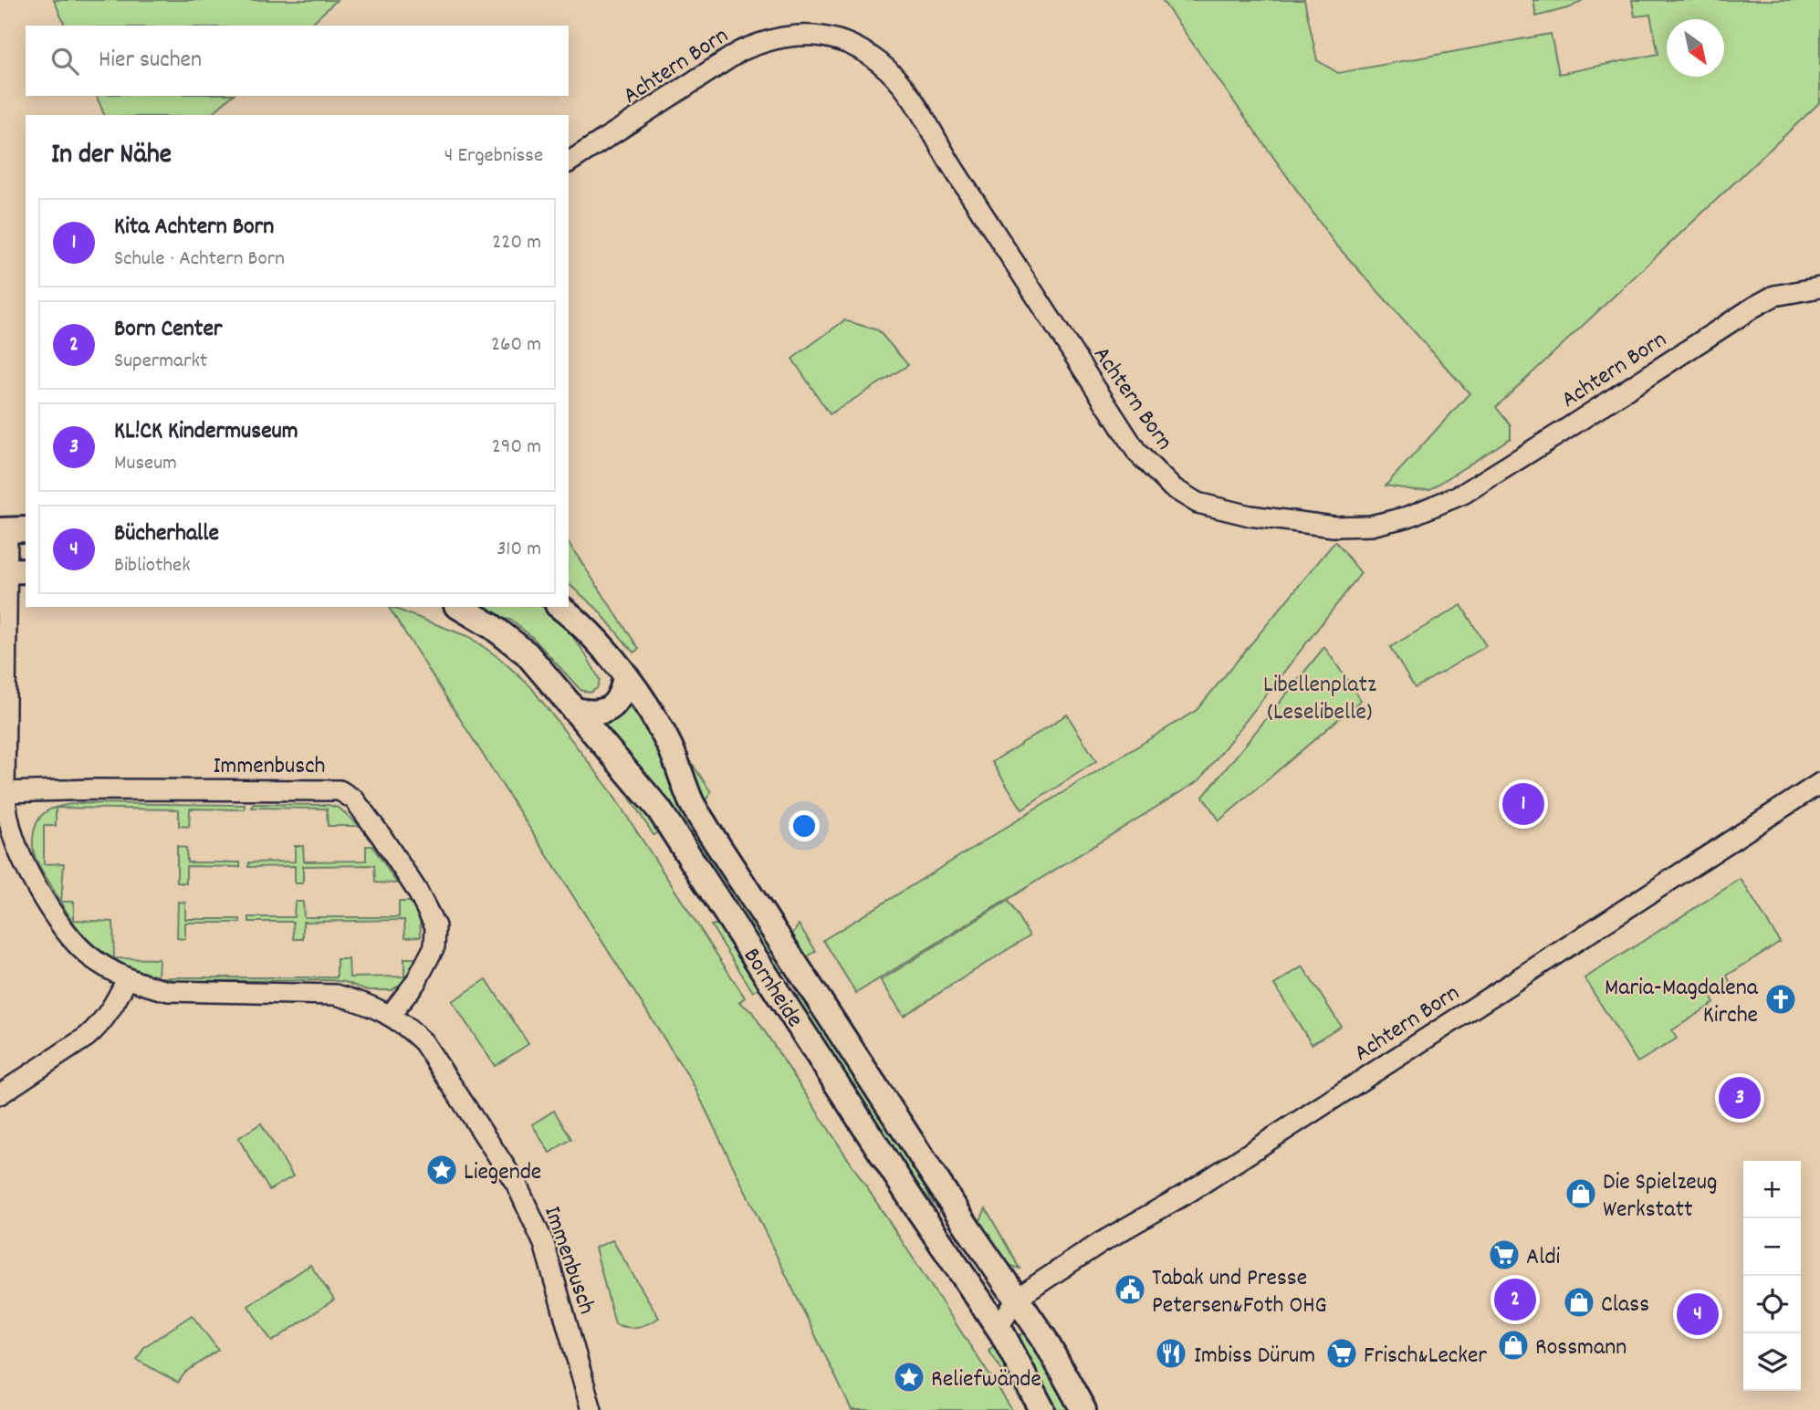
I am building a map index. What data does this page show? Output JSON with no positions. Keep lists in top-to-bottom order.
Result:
{
  "streets": {
    "street": ["Achtern Born", "Immenbusch", "Bornheide"]
  },
  "crossings": [
    ["Achtern Born", "Bornheide"]
  ],
  "parks": ["Libellenplatz (Leselibelle)"],
  "places": {
    "church": ["Maria-Magdalena Kirche"],
    "place": ["Liegende", "Reliefwände"],
    "shop": ["Die Spielzeug Werkstatt", "Class", "Rossmann"],
    "supermarket": ["Aldi", "Frisch&Lecker"],
    "public building": ["Tabak und Presse Petersen&Foth OHG"],
    "restaurant": ["Imbiss Dürum"]
  },
  "north": "bottom right",
  "page": {
    "search": "Hier suchen",
    "heading": ["In der Nähe", "4 Ergebnisse"],
    "list": [
      {
        "mark": "1",
        "name": "Kita Achtern Born",
        "note": "Schule · Achtern Born",
        "value": "220 m"
      },
      {
        "mark": "2",
        "name": "Born Center",
        "note": "Supermarkt",
        "value": "260 m"
      },
      {
        "mark": "3",
        "name": "KL!CK Kindermuseum",
        "note": "Museum",
        "value": "290 m"
      },
      {
        "mark": "4",
        "name": "Bücherhalle",
        "note": "Bibliothek",
        "value": "310 m"
      }
    ],
    "pins": [
      "1",
      "3",
      "2",
      "4"
    ],
    "map_buttons": ["+", "−"]
  }
}
